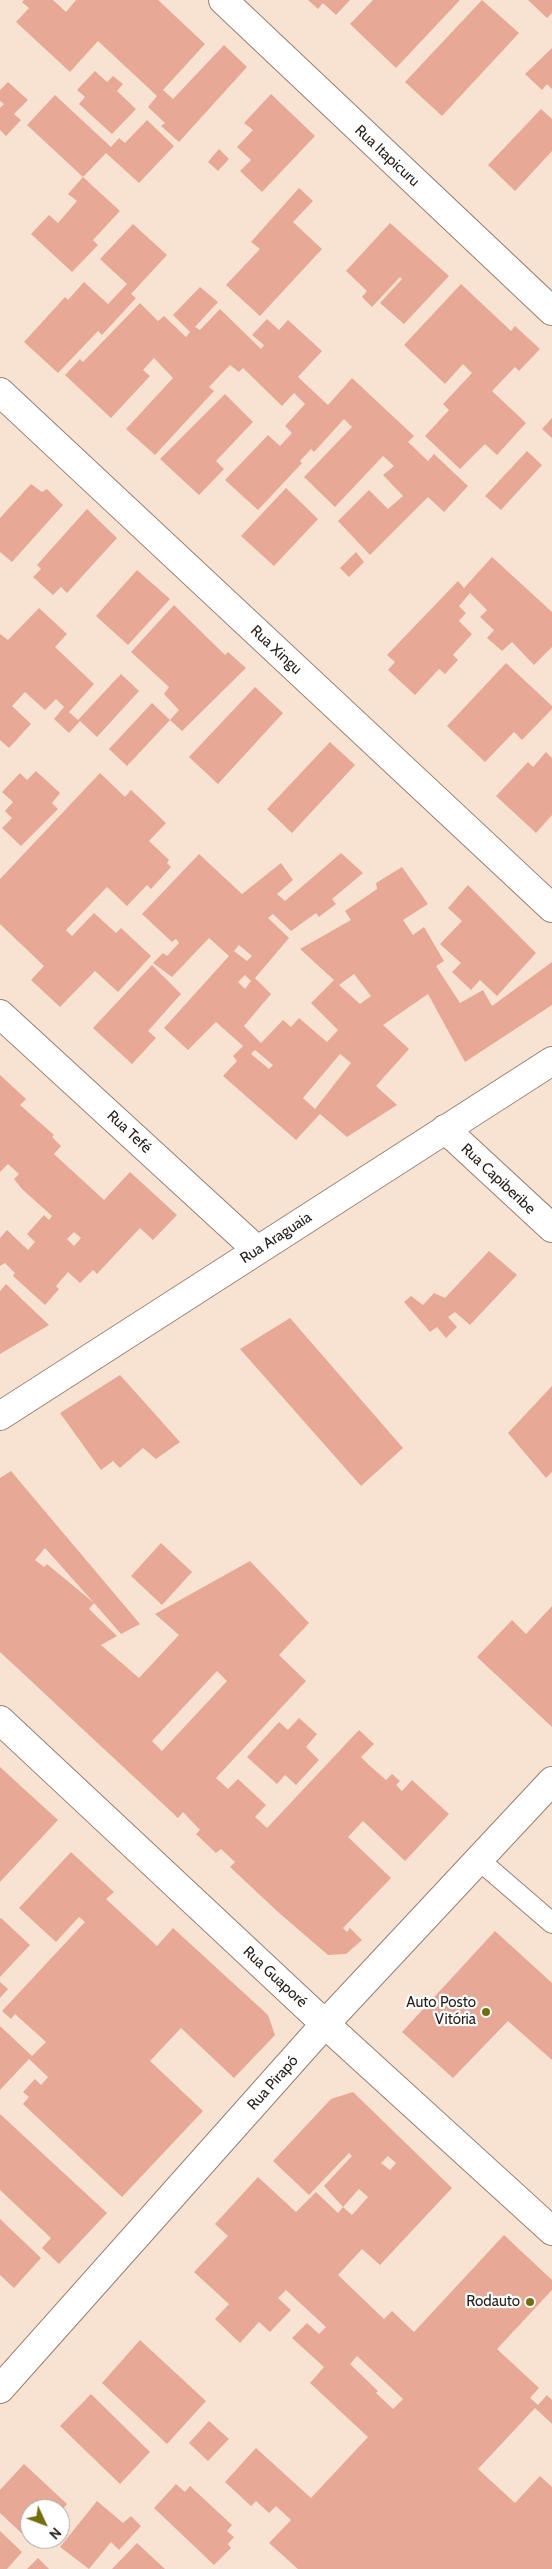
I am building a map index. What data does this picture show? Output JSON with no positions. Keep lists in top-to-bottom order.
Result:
{
  "streets": {
    "street": [
      "Rua Itapicuru",
      "Rua Xingu",
      "Rua Tefé",
      "Rua Capiberibe",
      "Rua Araguaia",
      "Rua Guaporé",
      "Rua Pirapó"
    ]
  },
  "crossings": [
    ["Rua Tefé", "Rua Araguaia"],
    ["Rua Capiberibe", "Rua Araguaia"],
    ["Rua Guaporé", "Rua Pirapó"]
  ],
  "places": ["Auto Posto Vitória", "Rodauto"],
  "north": "bottom right"
}
